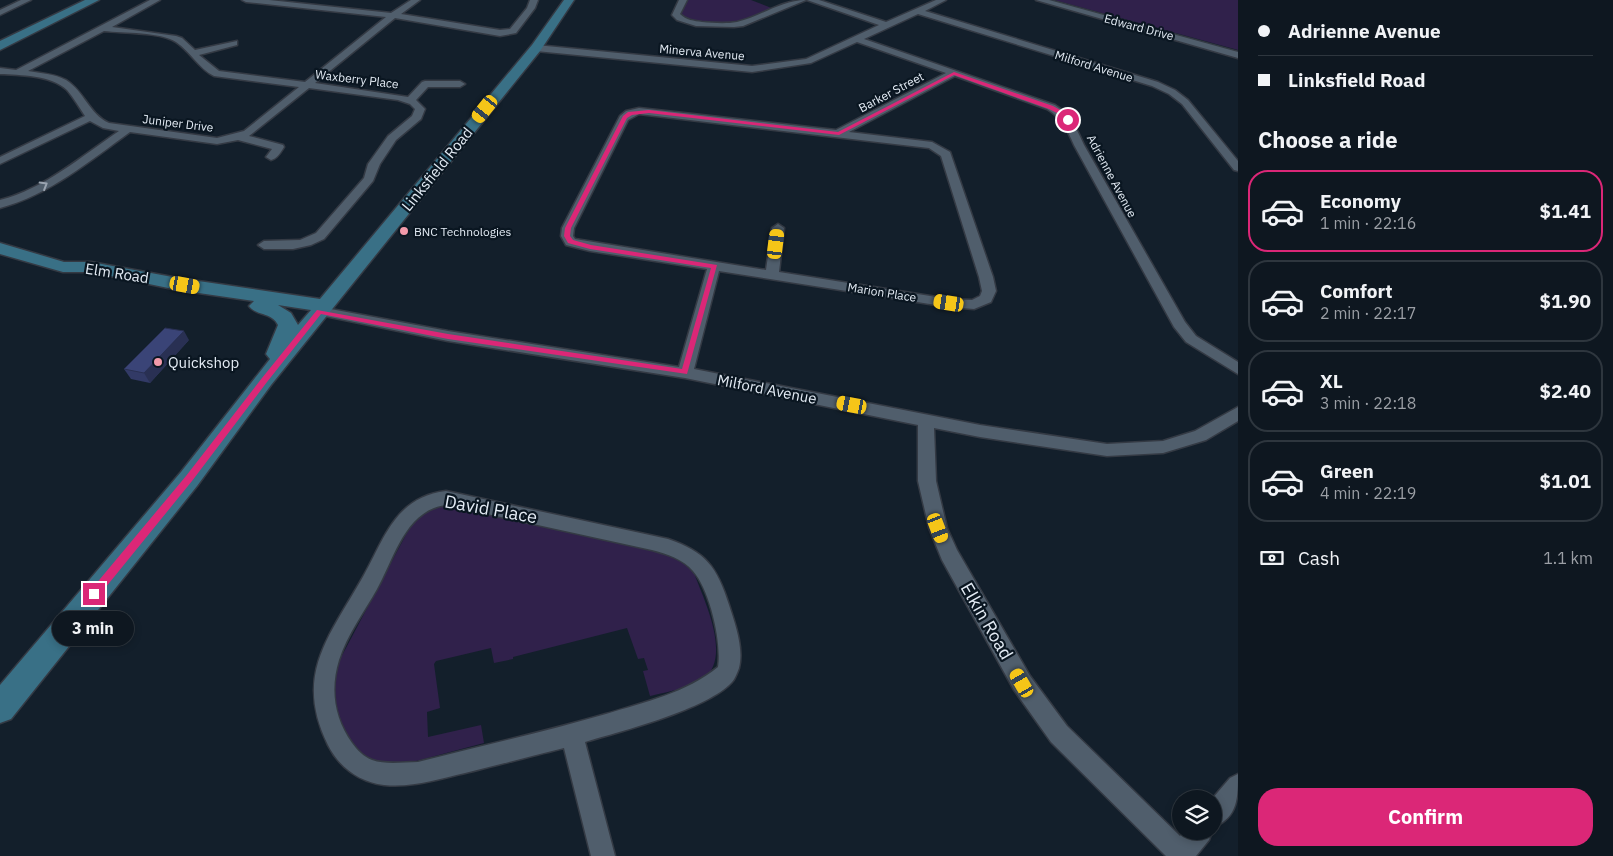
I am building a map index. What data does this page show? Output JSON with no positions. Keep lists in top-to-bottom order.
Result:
{
  "streets": {
    "main road": ["Linksfield Road", "Elm Road"],
    "street": [
      "Edward Drive",
      "Minerva Avenue",
      "Milford Avenue",
      "Waxberry Place",
      "Barker Street",
      "Juniper Drive",
      "Adrienne Avenue",
      "Marion Place",
      "David Place",
      "Elkin Road"
    ]
  },
  "crossings": [
    ["Minerva Avenue", "Milford Avenue"],
    ["Minerva Avenue", "Linksfield Road"],
    ["Minerva Avenue", "Adrienne Avenue"],
    ["Milford Avenue", "Linksfield Road"],
    ["Milford Avenue", "Elkin Road"],
    ["Waxberry Place", "Juniper Drive"],
    ["Barker Street", "Adrienne Avenue"],
    ["Barker Street", "Marion Place"]
  ],
  "places": ["BNC Technologies", "Quickshop"],
  "page": {
    "banner": ["Adrienne Avenue", "Linksfield Road"],
    "heading": "Choose a ride",
    "list": [
      {
        "name": "Economy",
        "note": "1 min · 22:16",
        "value": "$1.41"
      },
      {
        "name": "Comfort",
        "note": "2 min · 22:17",
        "value": "$1.90"
      },
      {
        "name": "XL",
        "note": "3 min · 22:18",
        "value": "$2.40"
      },
      {
        "name": "Green",
        "note": "4 min · 22:19",
        "value": "$1.01"
      }
    ],
    "pay": ["Cash", "1.1 km"],
    "bubble": "3 min",
    "buttons": "Confirm"
  }
}
